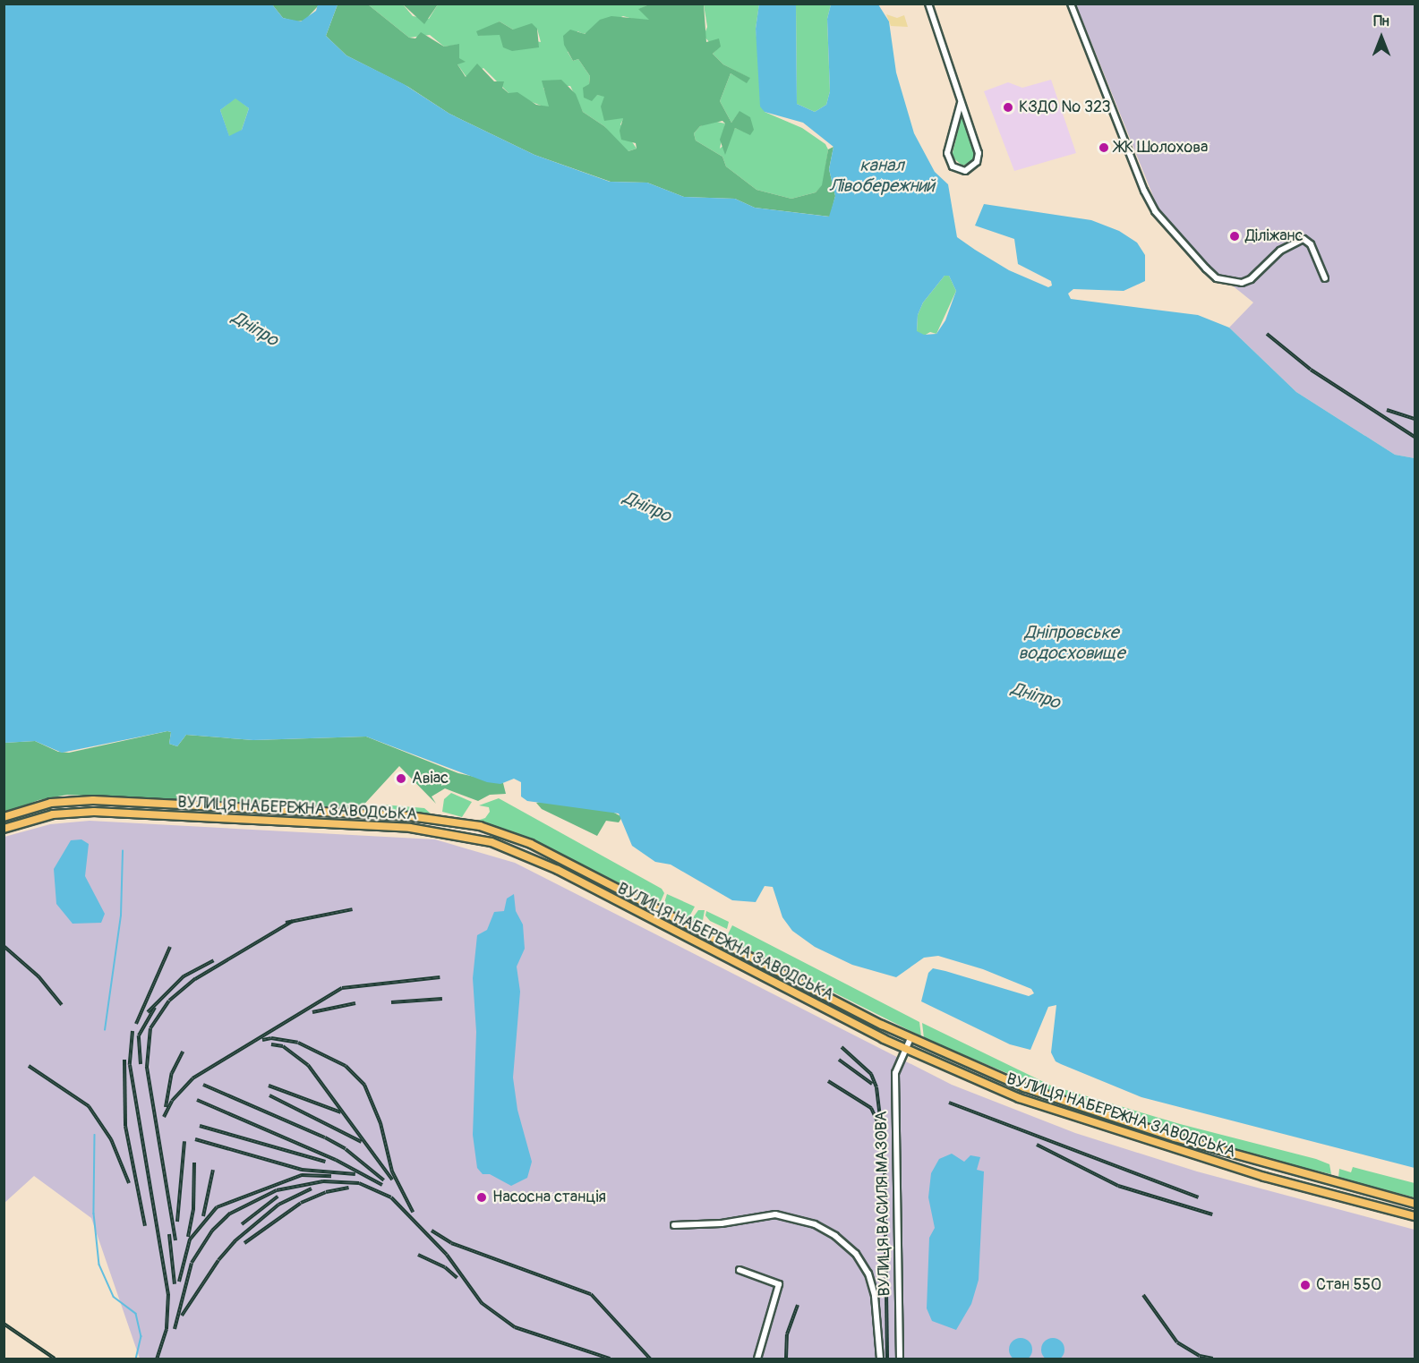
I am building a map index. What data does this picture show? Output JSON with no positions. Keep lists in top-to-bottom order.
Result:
{
  "streets": {
    "main road": ["ВУЛИЦЯ НАБЕРЕЖНА ЗАВОДСЬКА"],
    "street": ["ВУЛИЦЯ ВАСИЛЯ МАЗОВА"]
  },
  "crossings": [
    ["ВУЛИЦЯ НАБЕРЕЖНА ЗАВОДСЬКА", "ВУЛИЦЯ ВАСИЛЯ МАЗОВА"]
  ],
  "water": ["канал Лівобережний", "Дніпро", "Дніпровське водосховище"],
  "places": [
    "КЗДО № 323",
    "ЖК Шолохова",
    "Діліжанс",
    "Авіас",
    "Насосна станція",
    "Стан 550"
  ],
  "north": "top"
}
